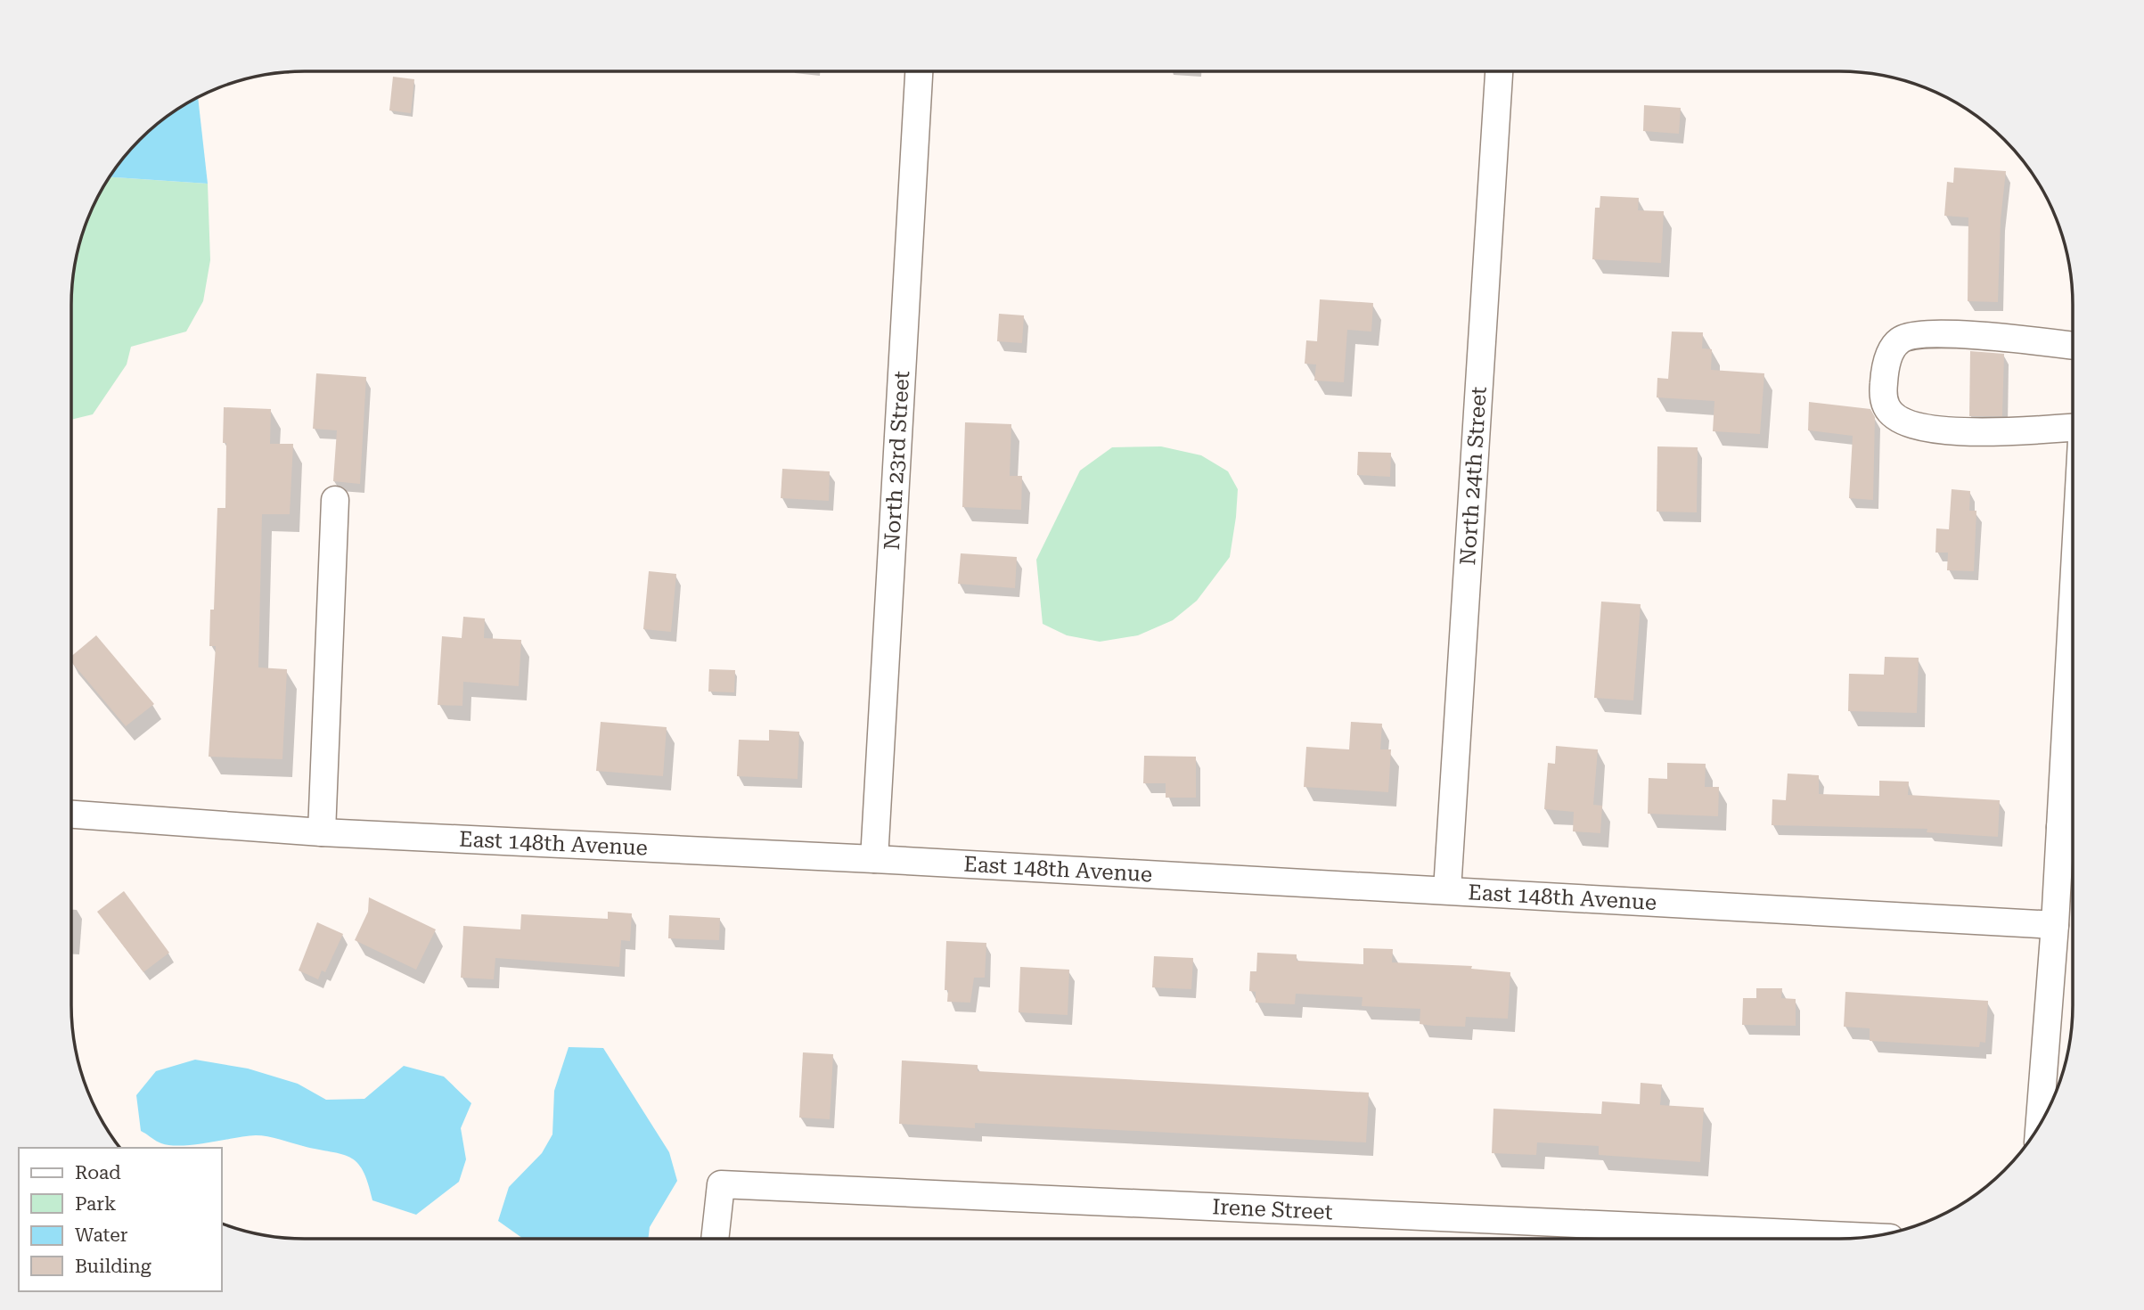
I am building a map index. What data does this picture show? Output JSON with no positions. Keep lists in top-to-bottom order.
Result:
{
  "streets": {
    "street": [
      "North 23rd Street",
      "North 24th Street",
      "East 148th Avenue",
      "Irene Street"
    ]
  },
  "crossings": [
    ["North 23rd Street", "East 148th Avenue"],
    ["North 24th Street", "East 148th Avenue"]
  ],
  "legend": [
    "Road",
    "Park",
    "Water",
    "Building"
  ]
}
